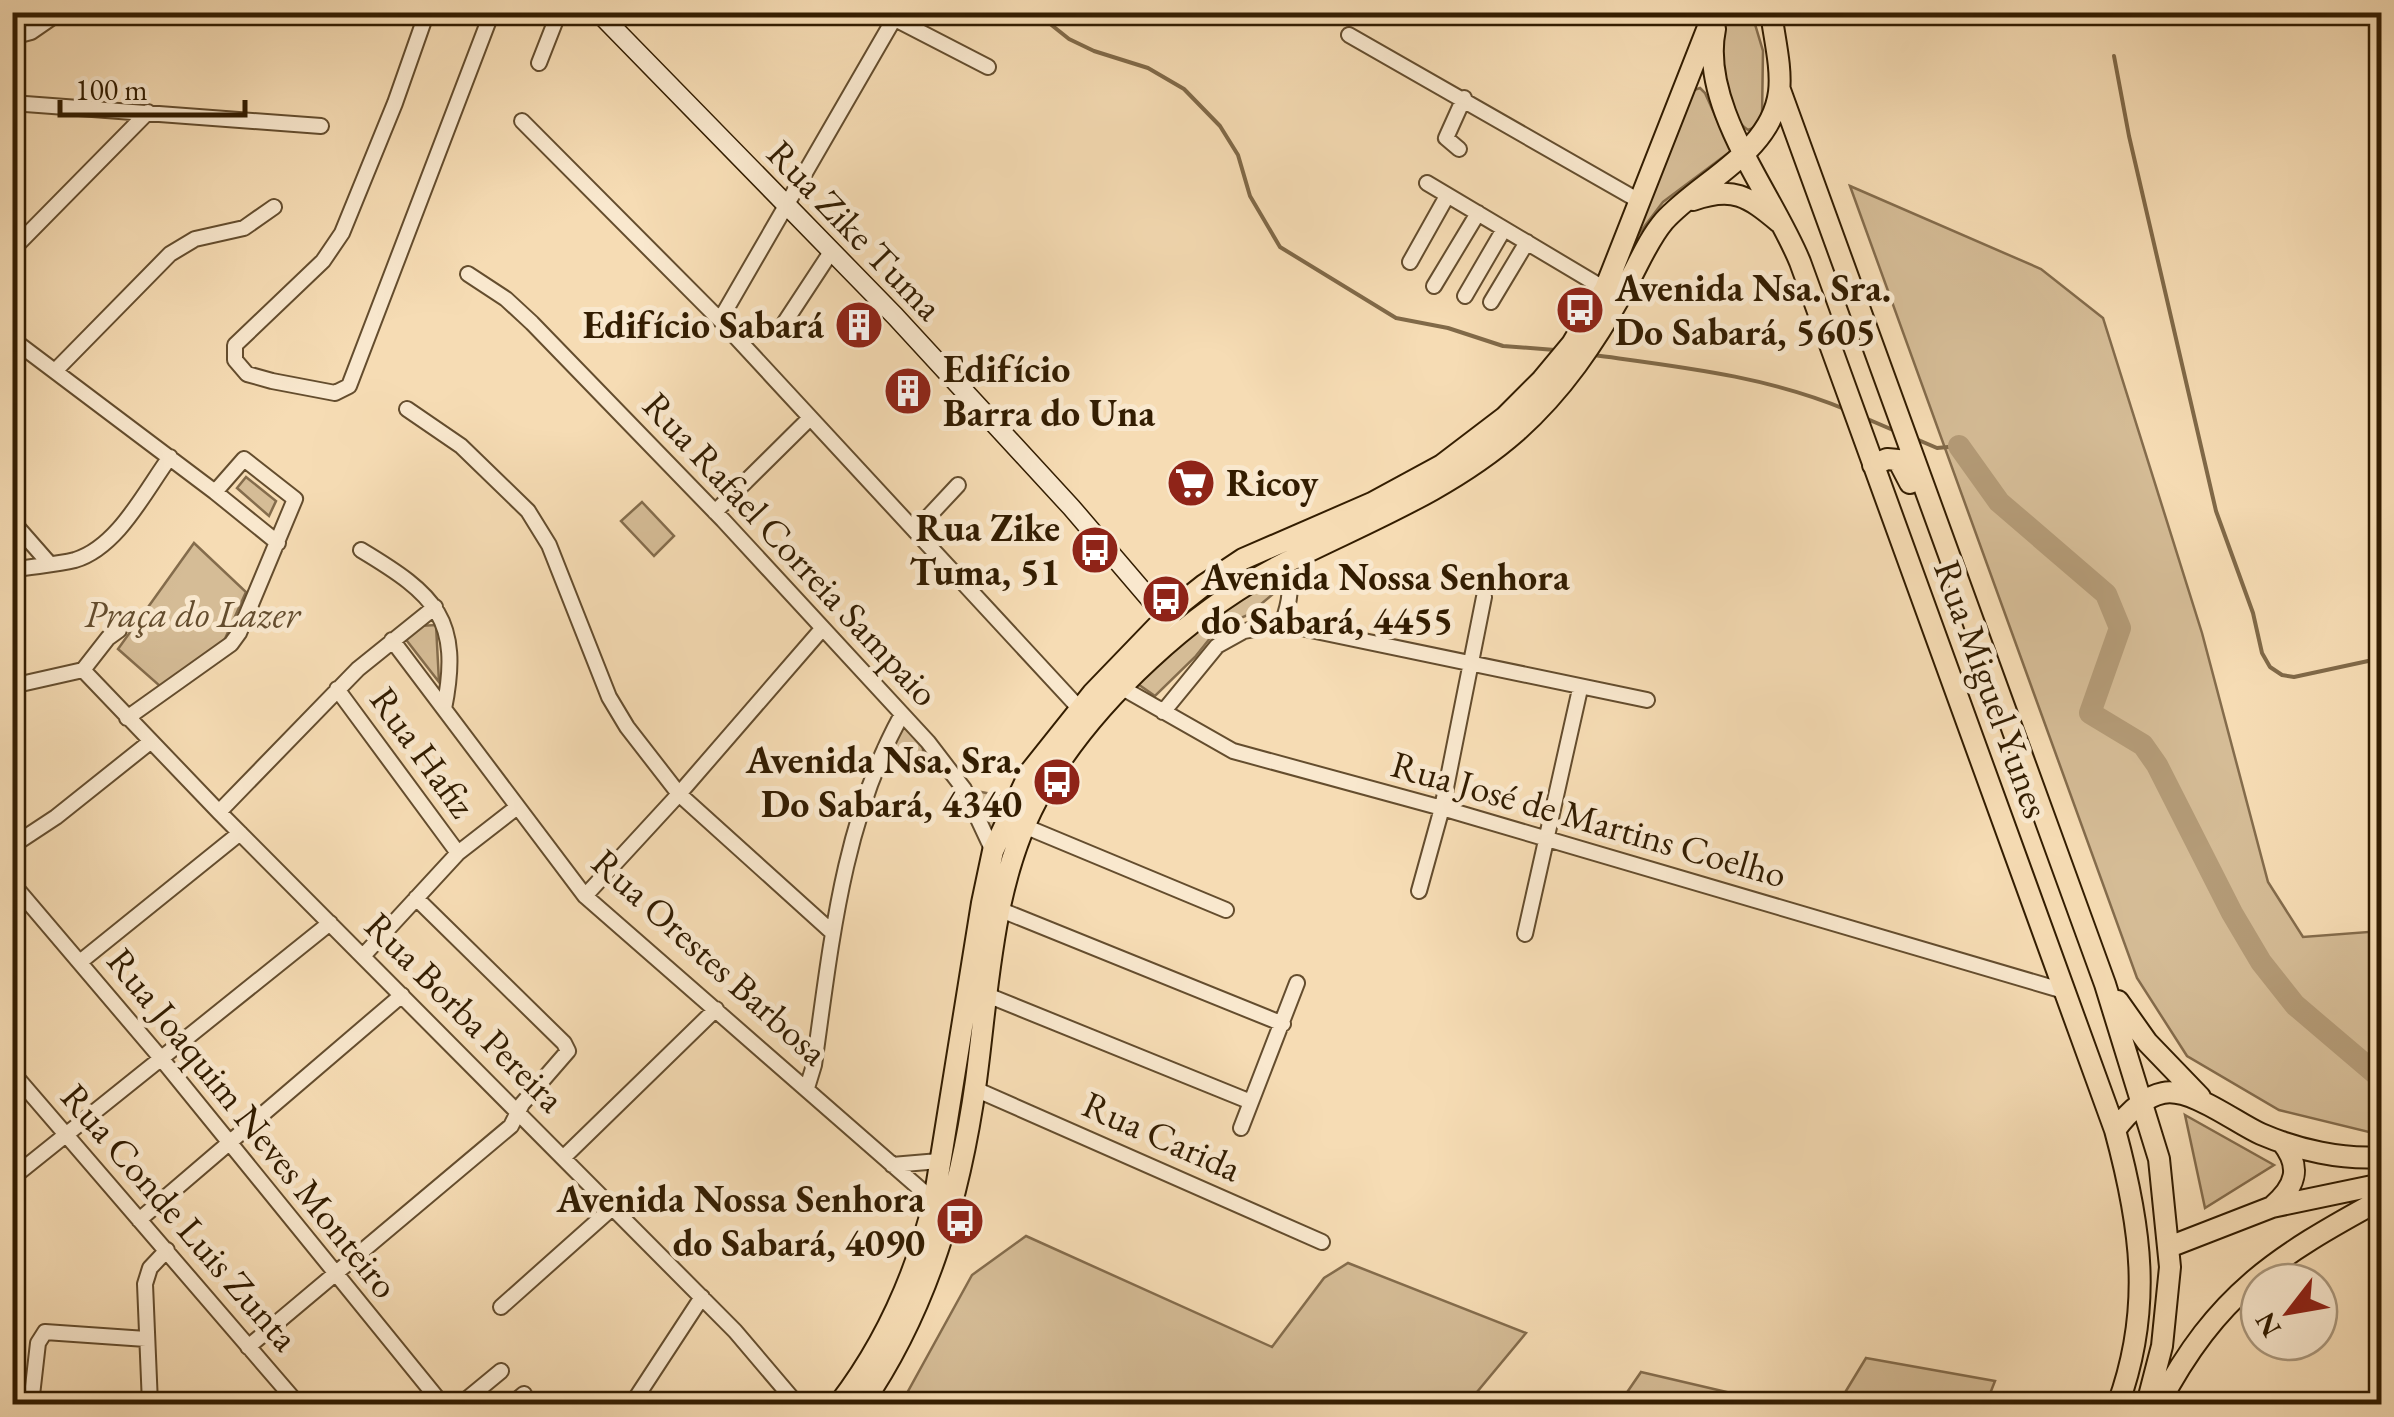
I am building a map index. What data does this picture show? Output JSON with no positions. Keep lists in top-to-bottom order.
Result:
{
  "streets": {
    "main road": ["Rua Miguel Yunes"],
    "street": [
      "Rua Zike Tuma",
      "Rua Rafael Correia Sampaio",
      "Rua Hafiz",
      "Rua José de Martins Coelho",
      "Rua Orestes Barbosa",
      "Rua Borba Pereira",
      "Rua Joaquim Neves Monteiro",
      "Rua Carida",
      "Rua Conde Luis Zunta"
    ]
  },
  "crossings": [
    ["Rua Miguel Yunes", "Rua José de Martins Coelho"]
  ],
  "parks": ["Praça do Lazer"],
  "places": {
    "bus stop": [
      "Avenida Nsa. Sra. Do Sabará, 5605",
      "Rua Zike Tuma, 51",
      "Avenida Nossa Senhora do Sabará, 4455",
      "Avenida Nsa. Sra. Do Sabará, 4340",
      "Avenida Nossa Senhora do Sabará, 4090"
    ],
    "building": ["Edifício Sabará", "Edifício Barra do Una"],
    "supermarket": ["Ricoy"]
  },
  "scale_bar": "100 m",
  "north": "bottom left"
}
